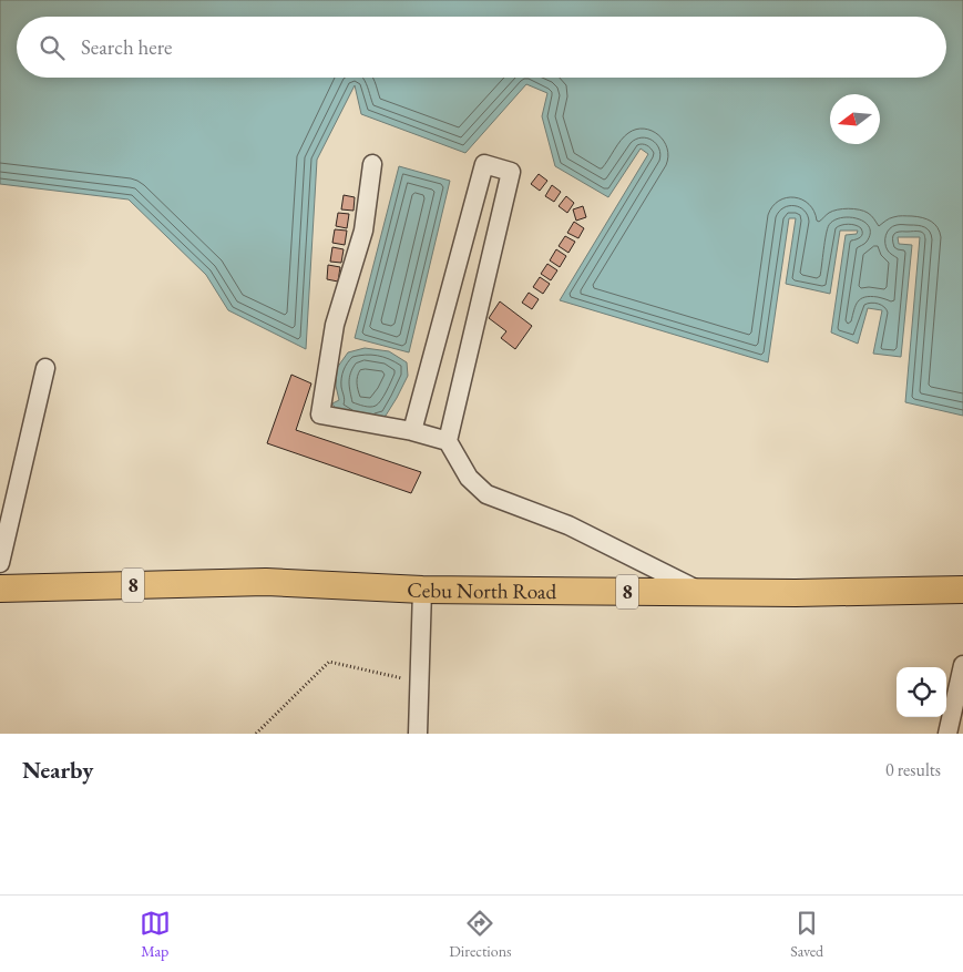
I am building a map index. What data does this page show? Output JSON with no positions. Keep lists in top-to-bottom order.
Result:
{
  "streets": {
    "highway": ["8", "Cebu North Road"]
  },
  "north": "left",
  "page": {
    "search": "Search here",
    "heading": ["Nearby", "0 results"],
    "nav": ["Map", "Directions", "Saved"]
  }
}
